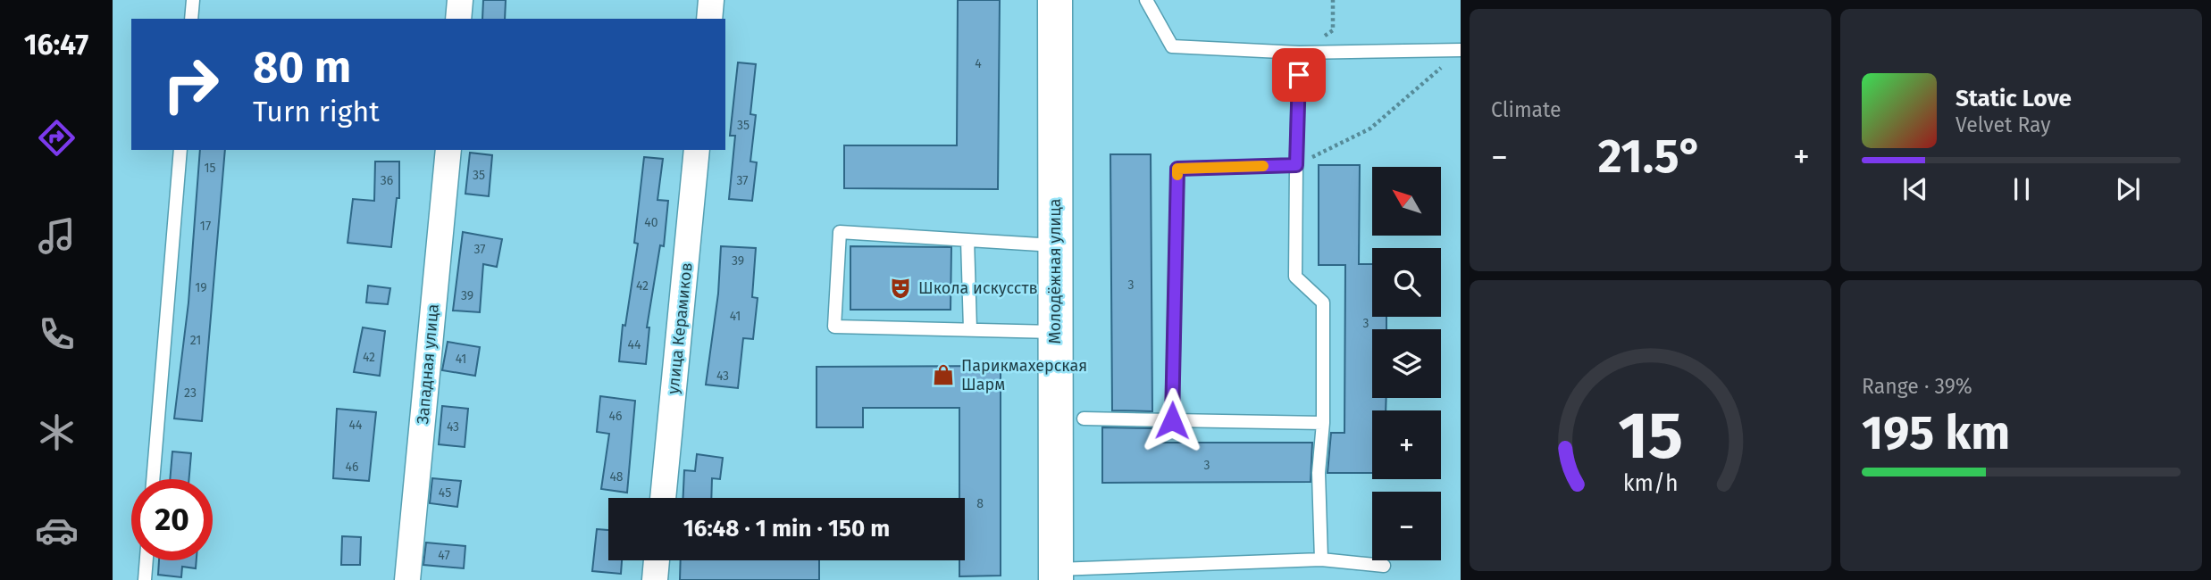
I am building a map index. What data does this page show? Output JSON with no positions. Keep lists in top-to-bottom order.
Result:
{
  "streets": {
    "street": ["Молодёжная улица", "улица Керамиков", "Западная улица"]
  },
  "places": {
    "theatre": ["Школа искусств"],
    "shop": ["Парикмахерская Шарм"]
  },
  "house_numbers": [
    "4",
    "35",
    "15",
    "35",
    "36",
    "37",
    "40",
    "17",
    "37",
    "39",
    "3",
    "42",
    "19",
    "39",
    "41",
    "3",
    "21",
    "44",
    "42",
    "41",
    "43",
    "23",
    "46",
    "44",
    "43",
    "3",
    "46",
    "48",
    "45",
    "8",
    "47"
  ],
  "north": "top left",
  "page": {
    "tabs": "16:47",
    "tile": [
      "Climate",
      ["Range · 39%", "195 km"]
    ],
    "turn": ["80 m", "Turn right"],
    "song": ["Static Love", "Velvet Ray"],
    "heat": ["−", "21.5°", "+"],
    "map_buttons": ["+", "−"],
    "limit": "20",
    "trip": "16:48 · 1 min · 150 m",
    "gauge": ["15", "km/h"]
  }
}
